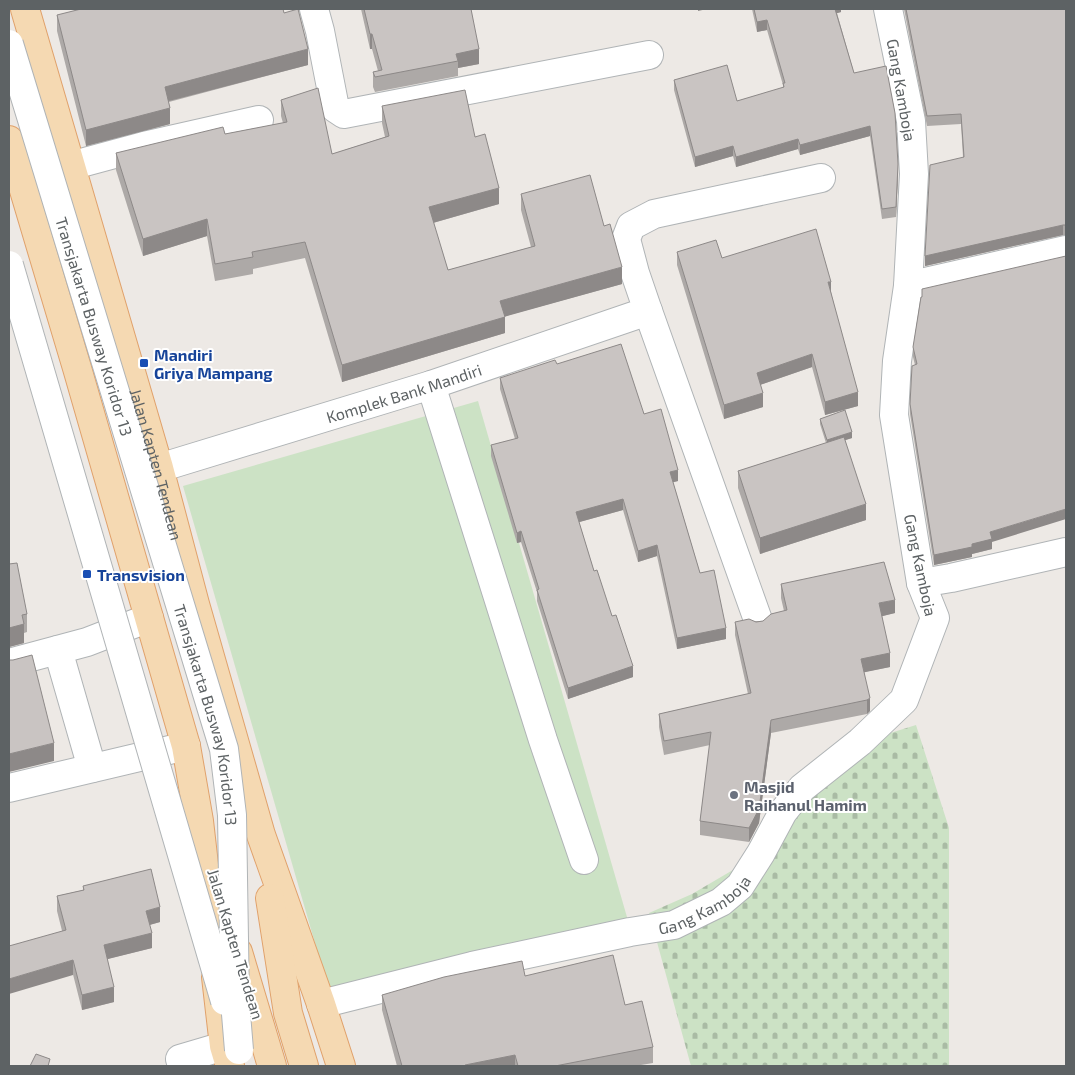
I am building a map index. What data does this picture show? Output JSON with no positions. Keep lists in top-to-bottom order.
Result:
{
  "streets": {
    "main road": ["Jalan Kapten Tendean"],
    "street": ["Gang Kamboja", "Transjakarta Busway Koridor 13", "Komplek Bank Mandiri"]
  },
  "crossings": [
    ["Gang Kamboja", "Jalan Kapten Tendean"],
    ["Transjakarta Busway Koridor 13", "Jalan Kapten Tendean"],
    ["Komplek Bank Mandiri", "Jalan Kapten Tendean"]
  ],
  "places": {
    "transit": ["Mandiri Griya Mampang", "Transvision"],
    "other": ["Masjid Raihanul Hamim"]
  }
}
